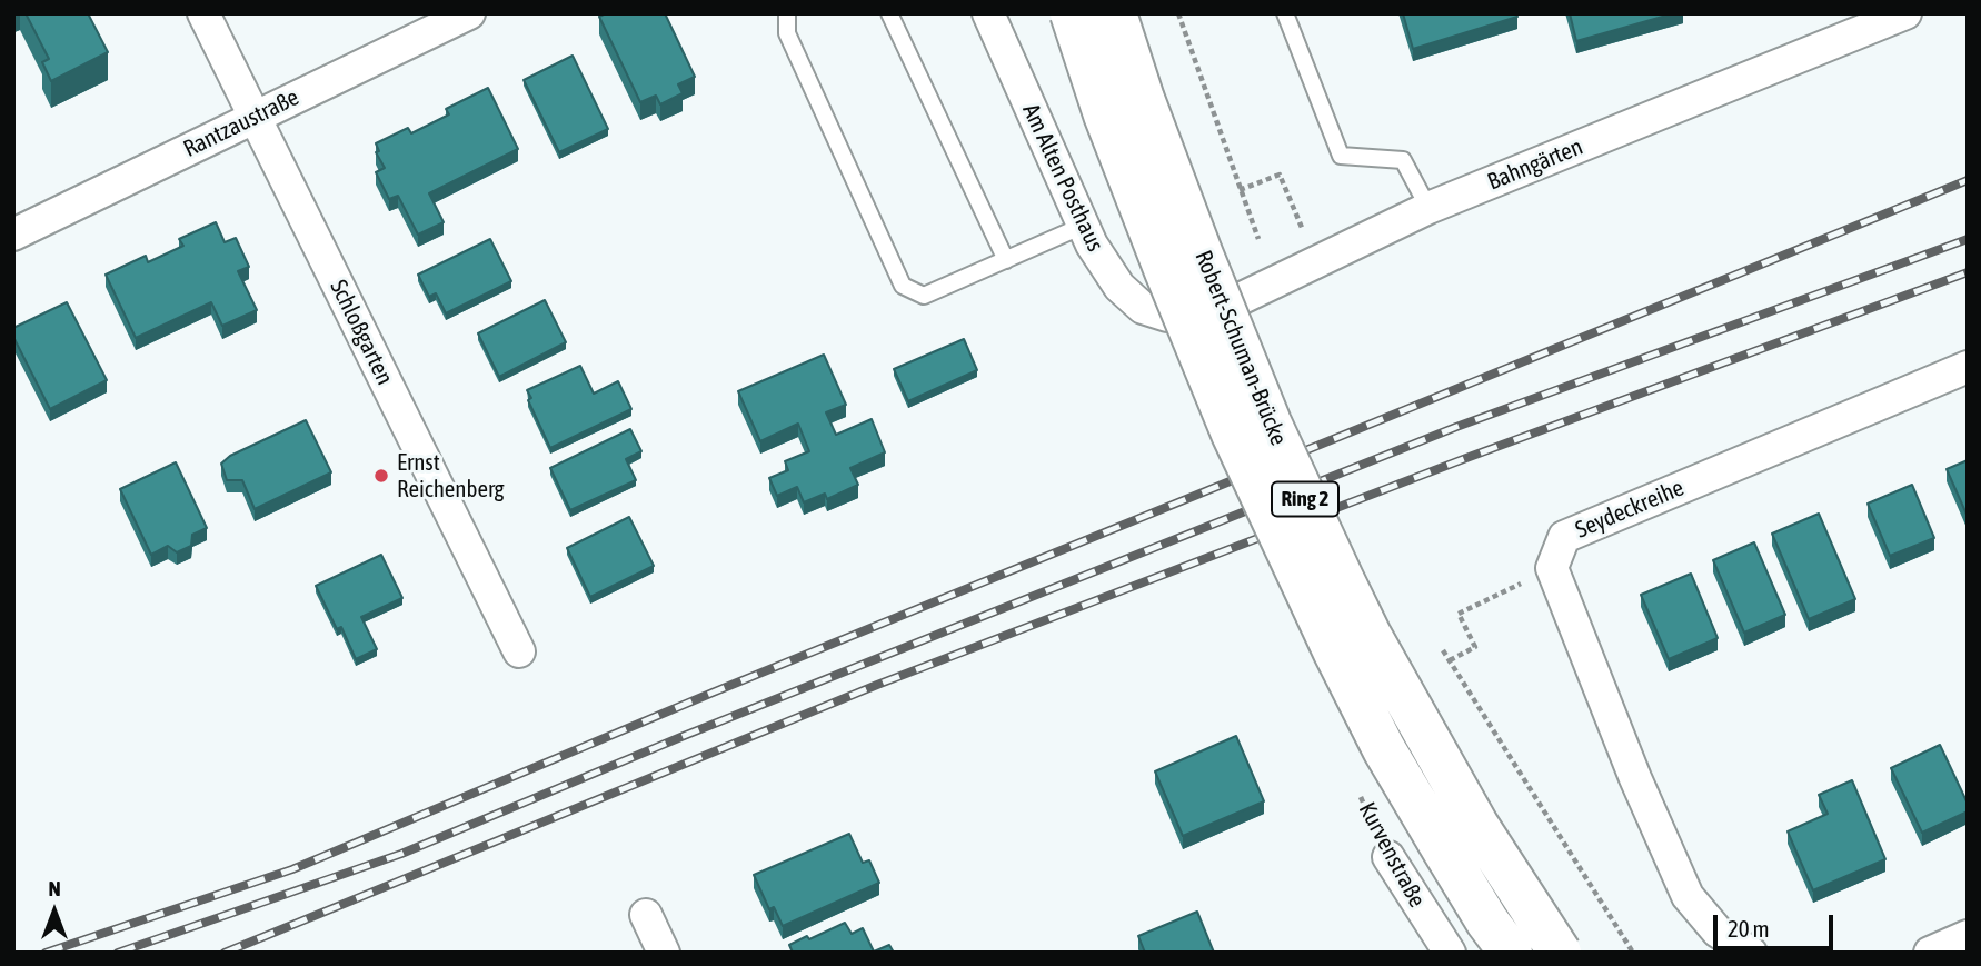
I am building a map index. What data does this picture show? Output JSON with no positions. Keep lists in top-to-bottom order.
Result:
{
  "streets": {
    "main road": ["Robert-Schuman-Brücke", "Ring 2"],
    "street": [
      "Rantzaustraße",
      "Bahngärten",
      "Am Alten Posthaus",
      "Schloßgarten",
      "Seydeckreihe",
      "Kurvenstraße"
    ]
  },
  "crossings": [
    ["Rantzaustraße", "Schloßgarten"],
    ["Bahngärten", "Am Alten Posthaus"]
  ],
  "places": ["Ernst Reichenberg"],
  "scale_bar": "20 m",
  "north": "top"
}
